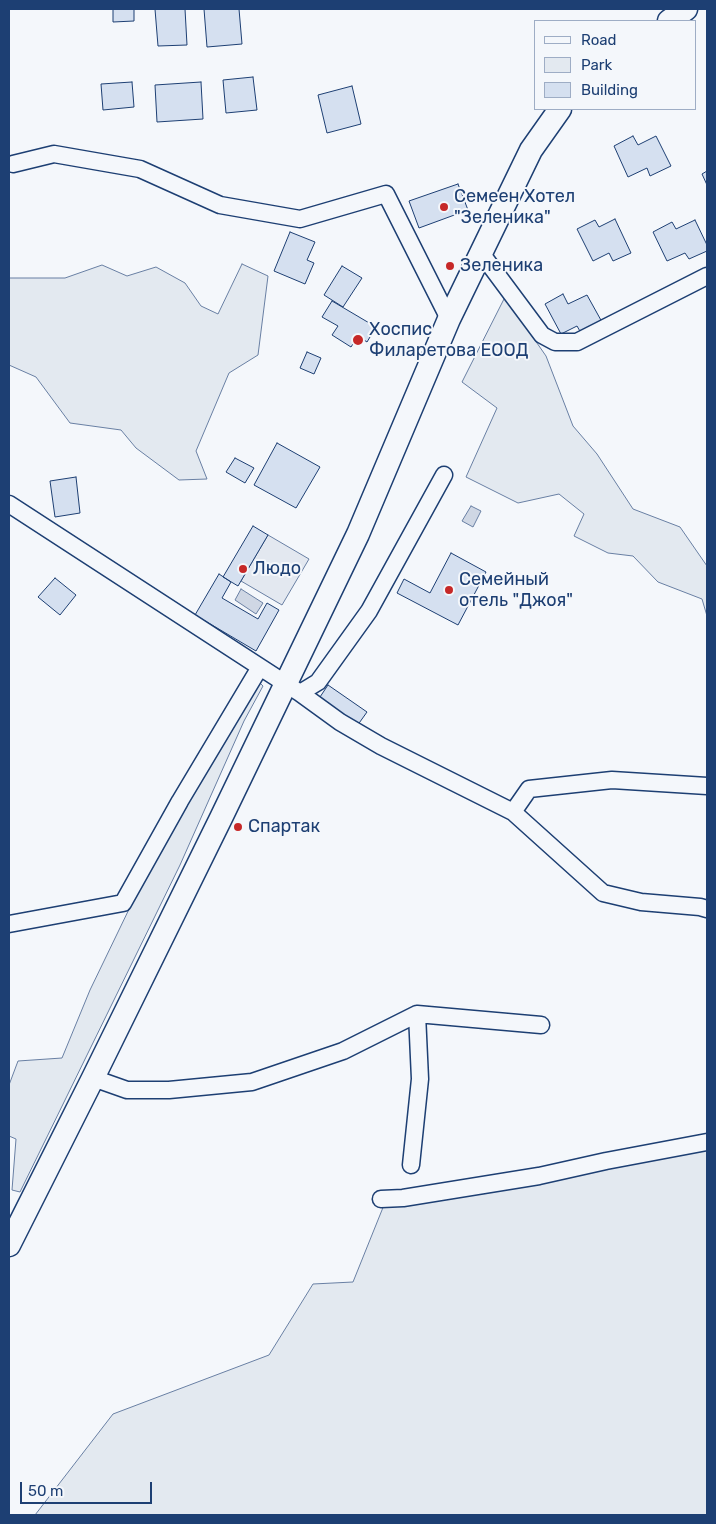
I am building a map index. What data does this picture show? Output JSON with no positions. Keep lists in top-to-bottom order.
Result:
{
  "places": [
    "Семеен Хотел \"Зеленика\"",
    "Зеленика",
    "Хоспис Филаретова ЕООД",
    "Людо",
    "Семейный отель \"Джоя\"",
    "Спартак"
  ],
  "legend": ["Road", "Park", "Building"],
  "scale_bar": "50 m"
}
